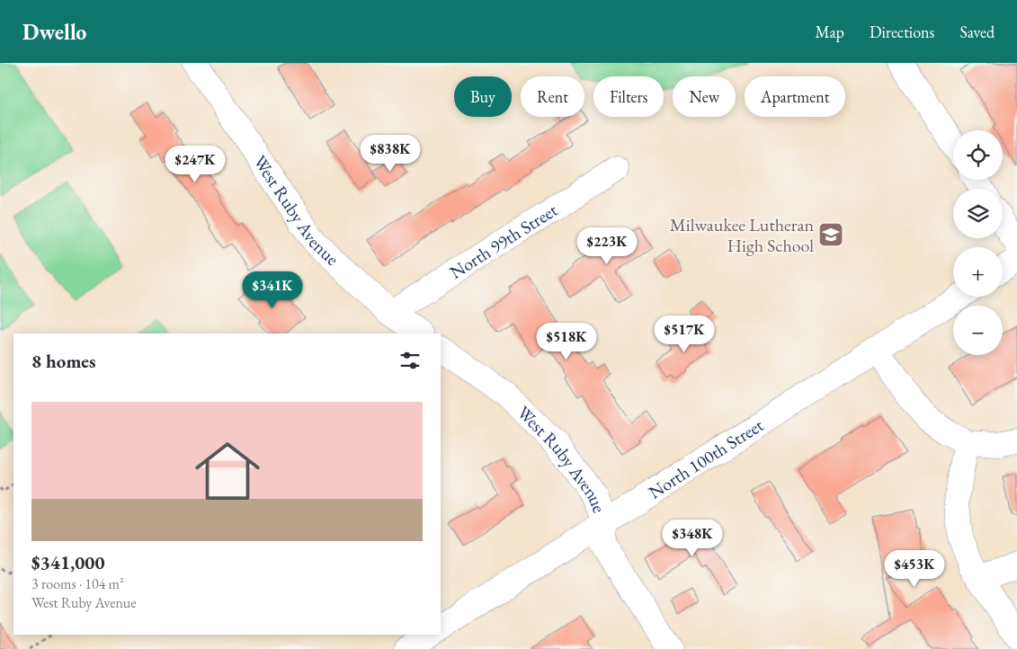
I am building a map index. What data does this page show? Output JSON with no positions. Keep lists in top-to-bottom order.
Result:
{
  "streets": {
    "street": ["West Ruby Avenue", "North 99th Street", "North 100th Street"]
  },
  "crossings": [
    ["West Ruby Avenue", "North 99th Street"],
    ["West Ruby Avenue", "North 100th Street"]
  ],
  "places": {
    "school or university": ["Milwaukee Lutheran High School"]
  },
  "page": {
    "header": "Dwello",
    "nav": ["Map", "Directions", "Saved"],
    "chip": [
      "Buy",
      "Rent",
      "Filters",
      "New",
      "Apartment"
    ],
    "map_buttons": ["+", "−"],
    "price": [
      "$838K",
      "$247K",
      "$223K",
      "$341K",
      "$517K",
      "$518K",
      "$348K",
      "$453K"
    ],
    "heading": "8 homes",
    "list": [
      {
        "name": "$341,000",
        "note": "3 rooms · 104 m² · West Ruby Avenue"
      }
    ]
  }
}
